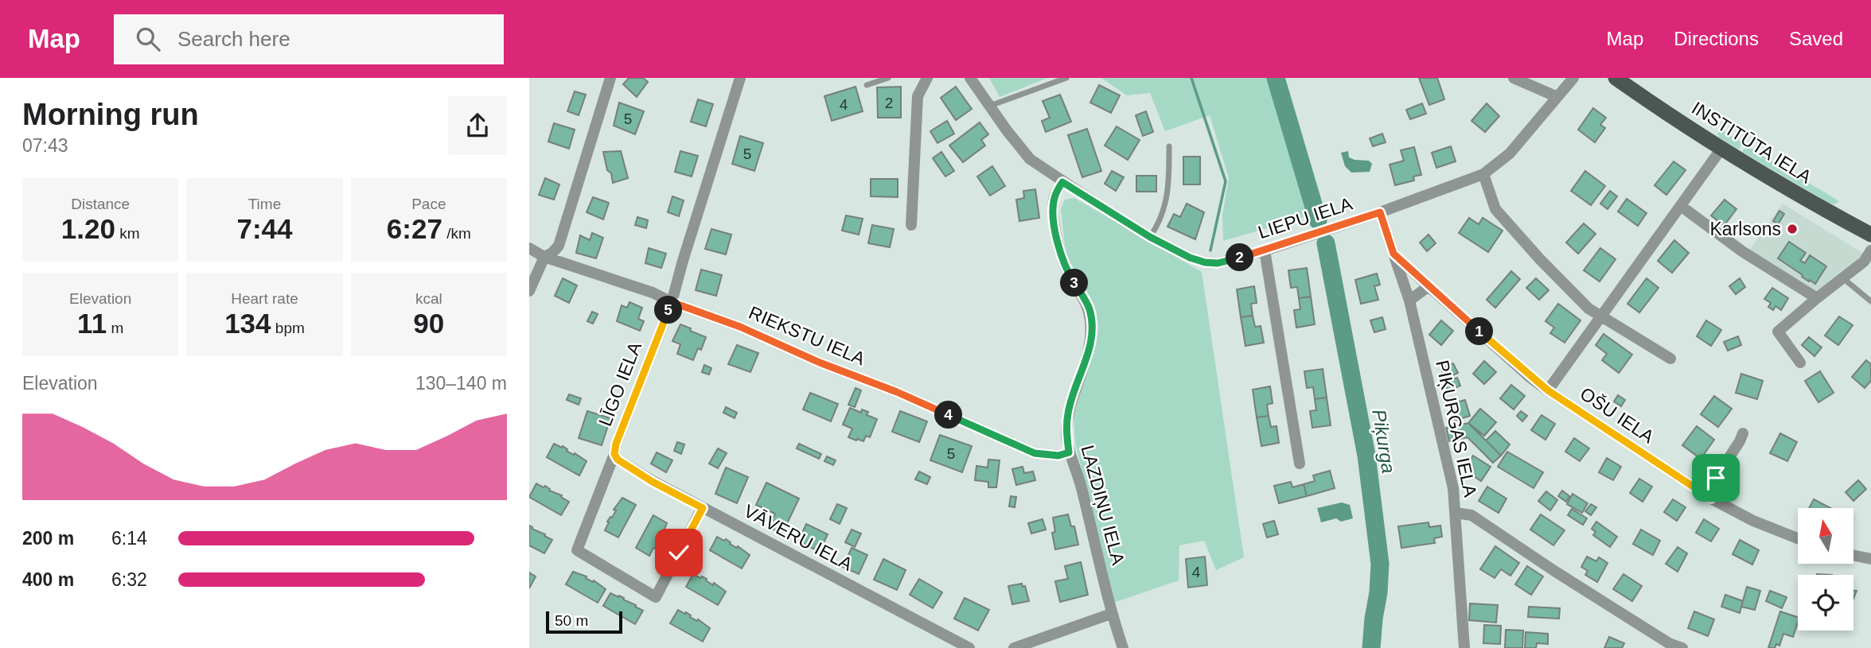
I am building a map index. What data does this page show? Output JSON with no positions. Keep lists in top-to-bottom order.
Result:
{
  "streets": {
    "main road": ["INSTITŪTA IELA"],
    "street": [
      "LIEPU IELA",
      "RIEKSTU IELA",
      "LĪGO IELA",
      "OŠU IELA",
      "PIĶURGAS IELA",
      "LAZDIŅU IELA",
      "VĀVERU IELA"
    ]
  },
  "crossings": [
    ["LIEPU IELA", "OŠU IELA"],
    ["LIEPU IELA", "LAZDIŅU IELA"],
    ["RIEKSTU IELA", "LĪGO IELA"],
    ["RIEKSTU IELA", "LAZDIŅU IELA"],
    ["LĪGO IELA", "VĀVERU IELA"],
    ["OŠU IELA", "PIĶURGAS IELA"]
  ],
  "water": ["Piķurga"],
  "places": ["Karlsons"],
  "house_numbers": [
    "2",
    "4",
    "5",
    "5",
    "5",
    "4"
  ],
  "scale_bar": "50 m",
  "north": "top",
  "page": {
    "header": "Map",
    "search": "Search here",
    "nav": ["Map", "Directions", "Saved"],
    "heading": ["Morning run", "07:43"],
    "stats": [
      ["Distance", "1.20 km"],
      ["Time", "7:44"],
      ["Pace", "6:27 /km"],
      ["Elevation", "11 m"],
      ["Heart rate", "134 bpm"],
      ["kcal", "90"]
    ],
    "pins": [
      "2",
      "3",
      "5",
      "1",
      "4"
    ],
    "chart": ["Elevation", "130–140 m"],
    "list": [
      {
        "name": "200 m",
        "note": "6:14"
      },
      {
        "name": "400 m",
        "note": "6:32"
      }
    ],
    "scale": "50 m"
  }
}
